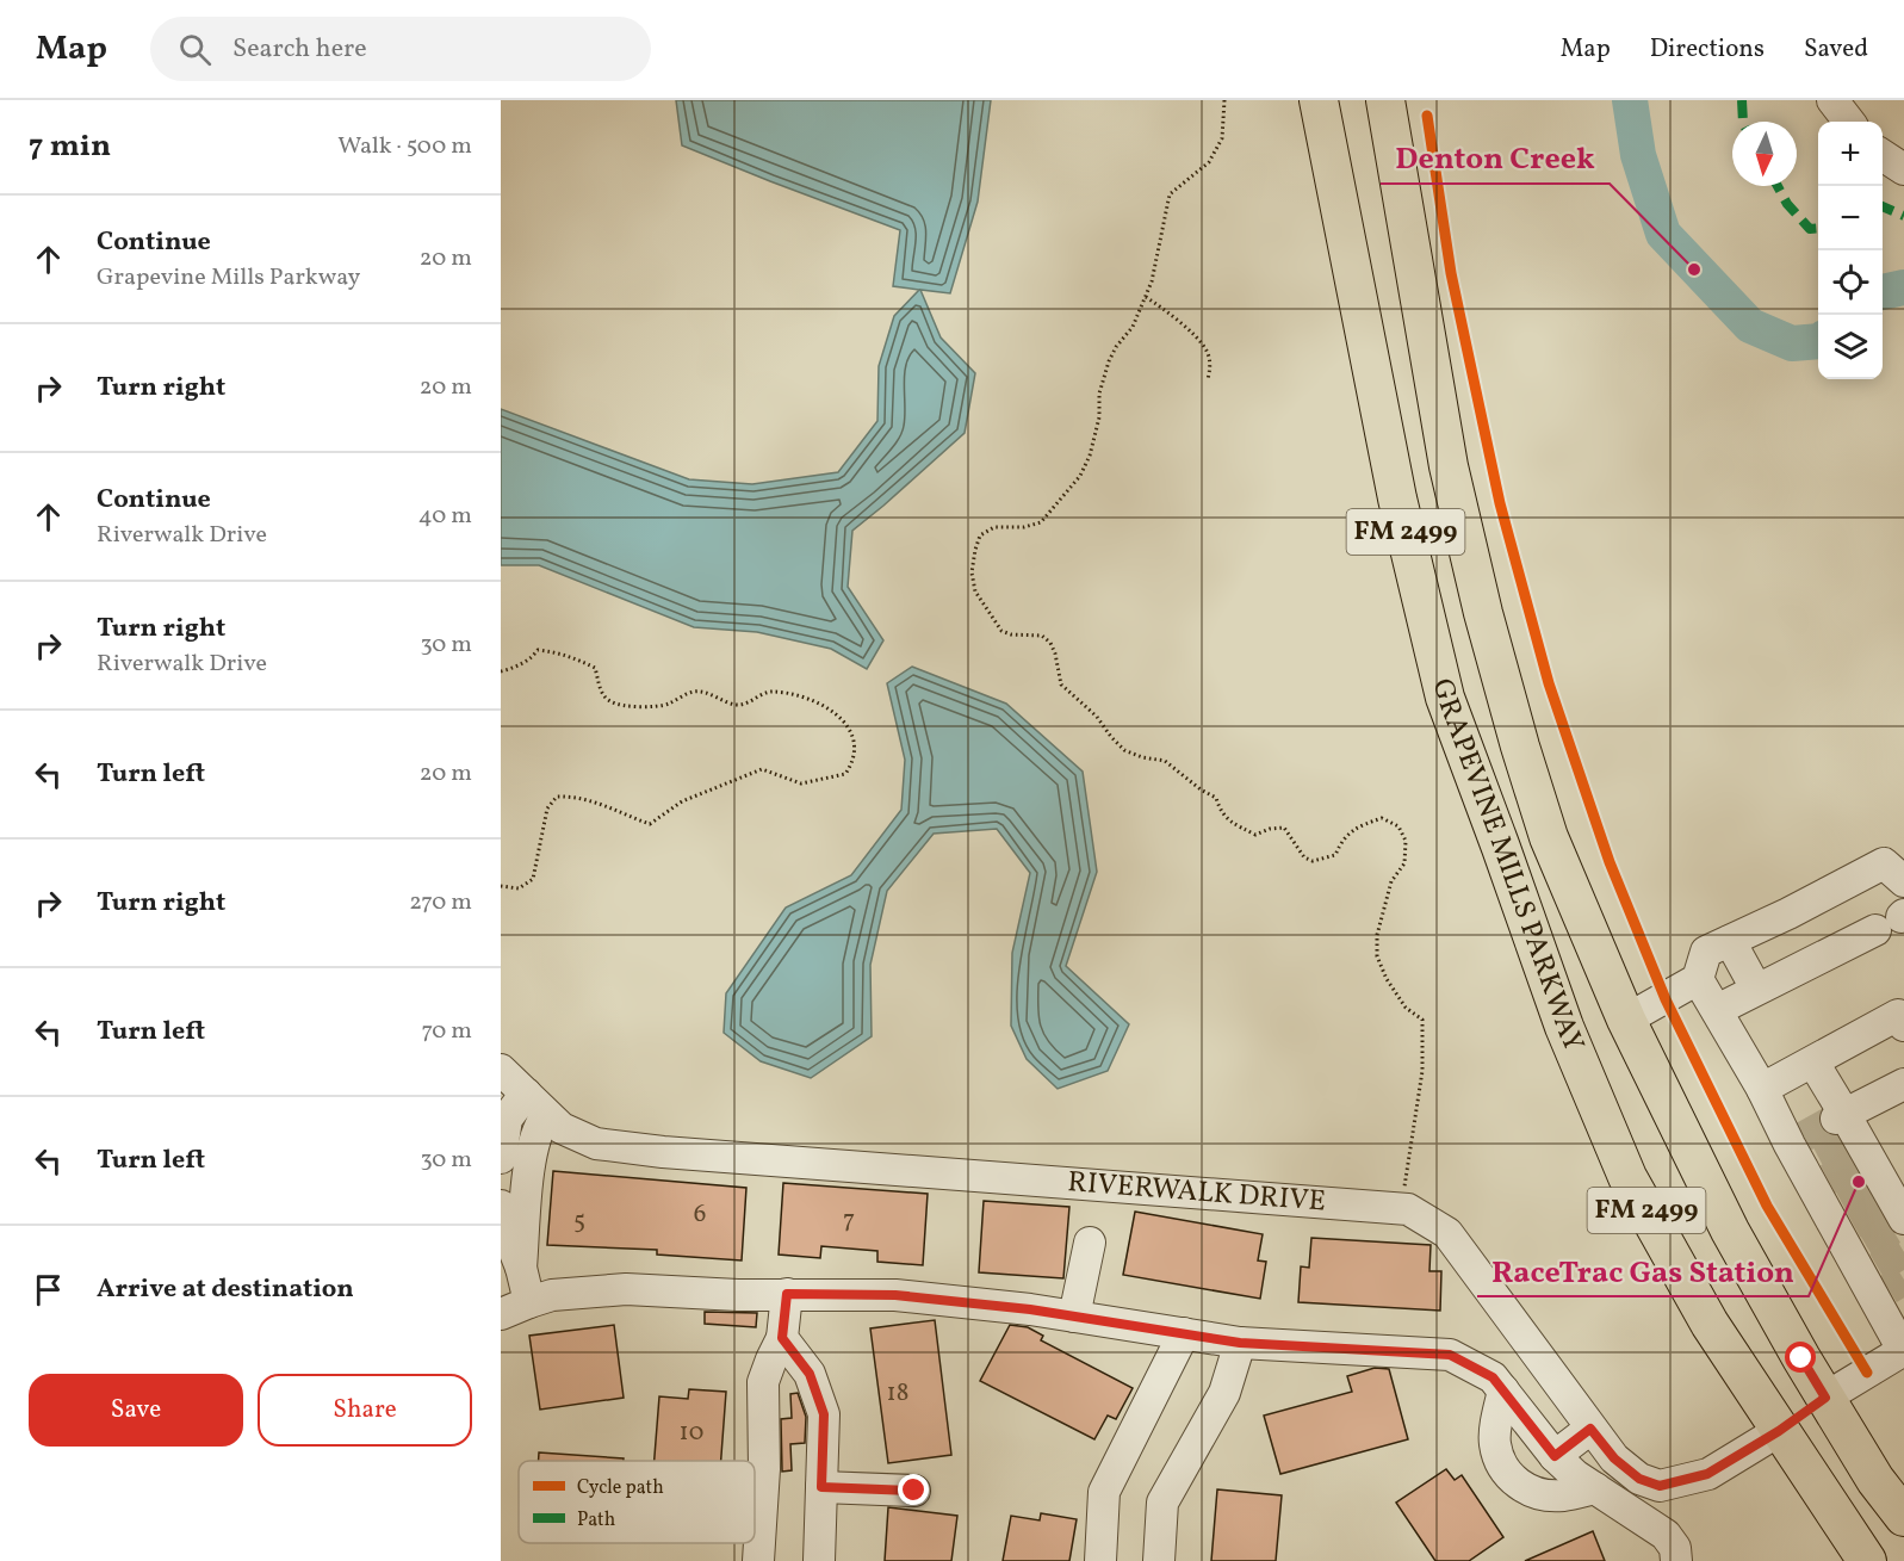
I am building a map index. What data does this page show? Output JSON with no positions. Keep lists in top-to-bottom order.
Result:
{
  "streets": {
    "main road": ["FM 2499", "GRAPEVINE MILLS PARKWAY"],
    "lane": ["RIVERWALK DRIVE"]
  },
  "crossings": [
    ["GRAPEVINE MILLS PARKWAY", "RIVERWALK DRIVE"]
  ],
  "places": ["Denton Creek", "RaceTrac Gas Station"],
  "house_numbers": [
    "6",
    "5",
    "7",
    "18",
    "10"
  ],
  "legend": ["Cycle path", "Path"],
  "north": "bottom",
  "page": {
    "header": "Map",
    "search": "Search here",
    "nav": ["Map", "Directions", "Saved"],
    "heading": ["7 min", "Walk · 500 m"],
    "map_buttons": ["+", "−"],
    "list": [
      ["Continue", "Grapevine Mills Parkway", "20 m"],
      ["Turn right", "20 m"],
      ["Continue", "Riverwalk Drive", "40 m"],
      ["Turn right", "Riverwalk Drive", "30 m"],
      ["Turn left", "20 m"],
      ["Turn right", "270 m"],
      ["Turn left", "70 m"],
      ["Turn left", "30 m"],
      "Arrive at destination"
    ],
    "buttons": ["Save", "Share"]
  }
}
